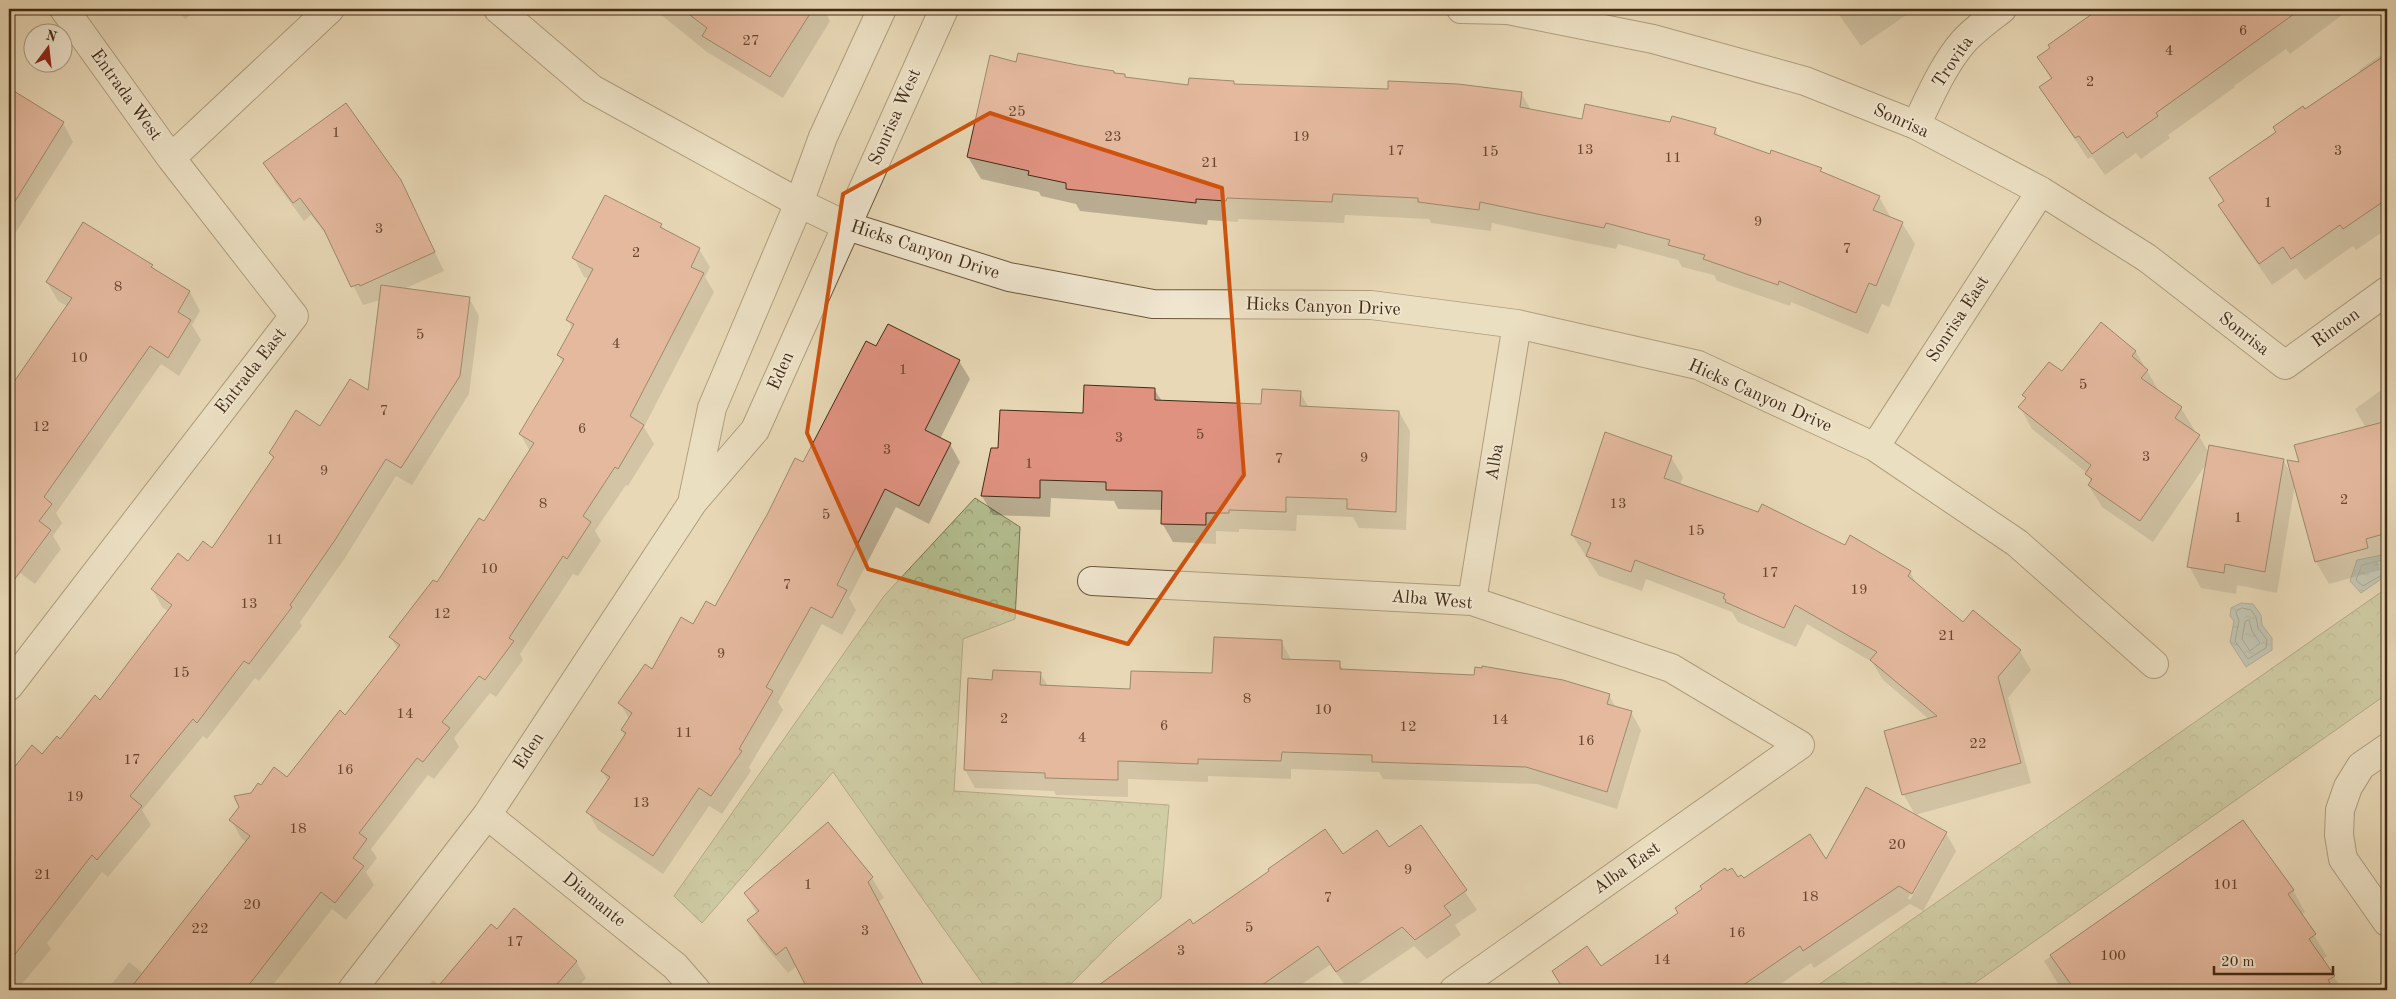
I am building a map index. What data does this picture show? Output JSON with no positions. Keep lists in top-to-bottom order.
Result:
{
  "streets": {
    "street": [
      "Trovita",
      "Entrada West",
      "Sonrisa West",
      "Sonrisa",
      "Hicks Canyon Drive",
      "Sonrisa East",
      "Rincon",
      "Entrada East",
      "Eden",
      "Alba",
      "Alba West",
      "Alba East",
      "Diamante"
    ]
  },
  "crossings": [
    ["Trovita", "Sonrisa"],
    ["Entrada West", "Entrada East"],
    ["Sonrisa West", "Hicks Canyon Drive"],
    ["Sonrisa West", "Eden"],
    ["Sonrisa", "Sonrisa East"],
    ["Sonrisa", "Rincon"],
    ["Hicks Canyon Drive", "Sonrisa East"],
    ["Hicks Canyon Drive", "Eden"],
    ["Hicks Canyon Drive", "Alba"],
    ["Eden", "Diamante"],
    ["Alba", "Alba West"],
    ["Alba West", "Alba East"]
  ],
  "house_numbers": [
    "6",
    "27",
    "4",
    "2",
    "25",
    "1",
    "23",
    "19",
    "13",
    "17",
    "3",
    "15",
    "11",
    "21",
    "1",
    "9",
    "3",
    "7",
    "2",
    "8",
    "5",
    "4",
    "10",
    "1",
    "5",
    "7",
    "12",
    "6",
    "5",
    "3",
    "3",
    "3",
    "9",
    "7",
    "1",
    "9",
    "2",
    "8",
    "13",
    "5",
    "1",
    "15",
    "11",
    "10",
    "17",
    "7",
    "19",
    "13",
    "12",
    "21",
    "9",
    "15",
    "8",
    "10",
    "14",
    "2",
    "14",
    "6",
    "12",
    "11",
    "4",
    "16",
    "22",
    "17",
    "16",
    "19",
    "13",
    "18",
    "20",
    "9",
    "21",
    "1",
    "101",
    "18",
    "7",
    "20",
    "5",
    "22",
    "3",
    "16",
    "17",
    "3",
    "100",
    "14"
  ],
  "scale_bar": "20 m",
  "north": "top"
}
